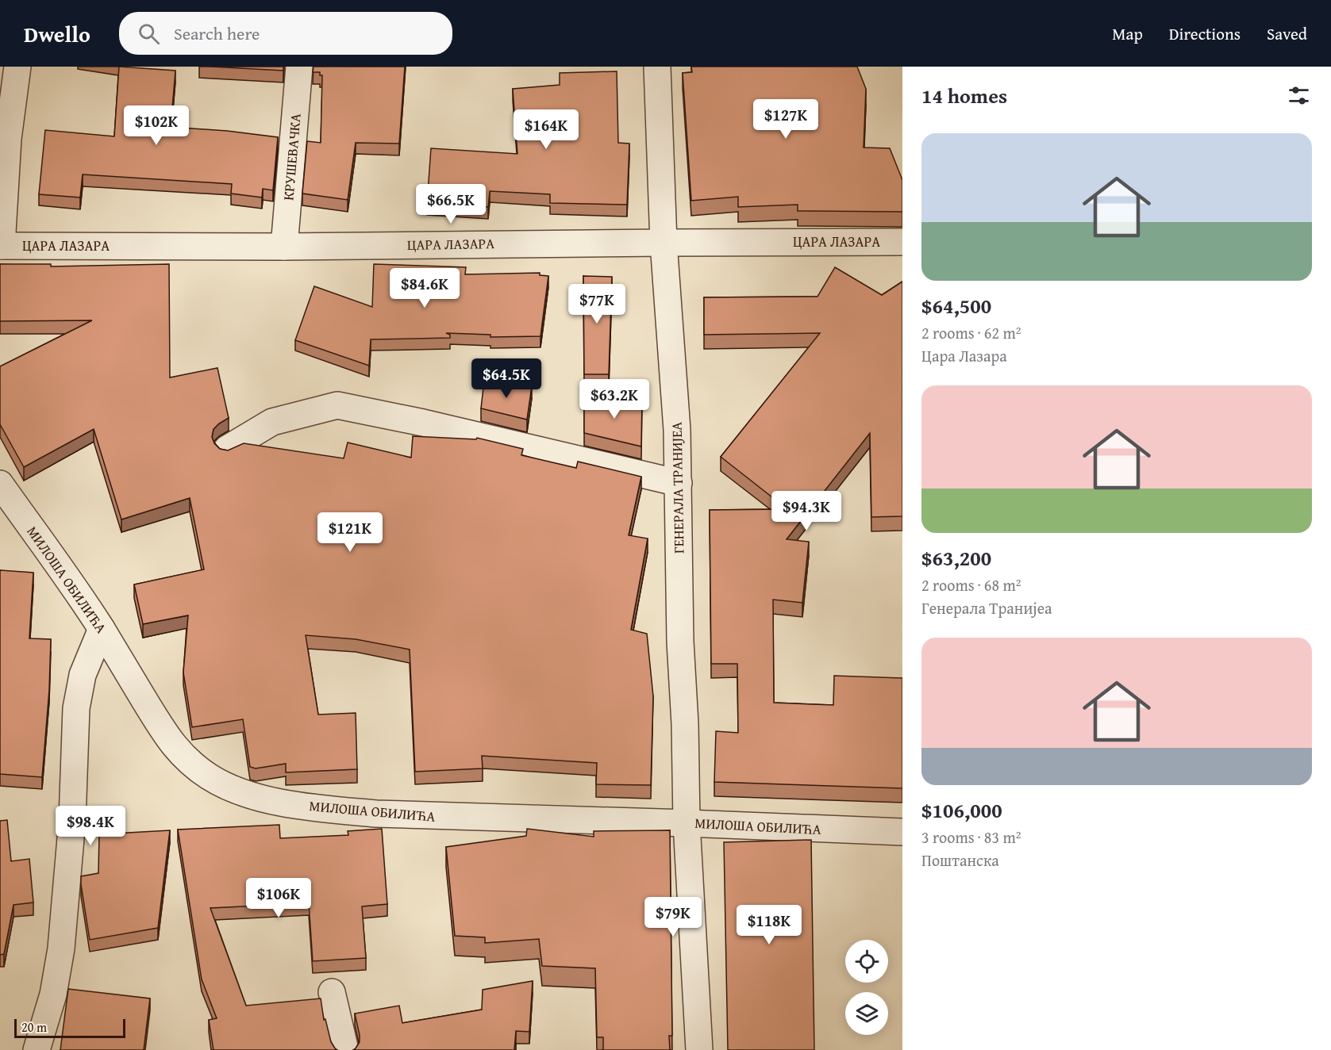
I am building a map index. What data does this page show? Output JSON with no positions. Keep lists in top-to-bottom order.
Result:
{
  "streets": {
    "street": [
      "КРУШЕВАЧКА",
      "ЦАРА ЛАЗАРА",
      "ГЕНЕРАЛА ТРАНИЈЕА",
      "МИЛОША ОБИЛИЋА"
    ]
  },
  "crossings": [
    ["КРУШЕВАЧКА", "ЦАРА ЛАЗАРА"],
    ["ЦАРА ЛАЗАРА", "ГЕНЕРАЛА ТРАНИЈЕА"],
    ["ГЕНЕРАЛА ТРАНИЈЕА", "МИЛОША ОБИЛИЋА"]
  ],
  "scale_bar": "20 m",
  "page": {
    "header": "Dwello",
    "search": "Search here",
    "nav": ["Map", "Directions", "Saved"],
    "heading": "14 homes",
    "price": [
      "$127K",
      "$102K",
      "$164K",
      "$66.5K",
      "$84.6K",
      "$77K",
      "$64.5K",
      "$63.2K",
      "$94.3K",
      "$121K",
      "$98.4K",
      "$106K",
      "$79K",
      "$118K"
    ],
    "list": [
      {
        "name": "$64,500",
        "note": "2 rooms · 62 m² · Цара Лазара"
      },
      {
        "name": "$63,200",
        "note": "2 rooms · 68 m² · Генерала Транијеа"
      },
      {
        "name": "$106,000",
        "note": "3 rooms · 83 m² · Поштанска"
      }
    ],
    "scale": "20 m"
  }
}
